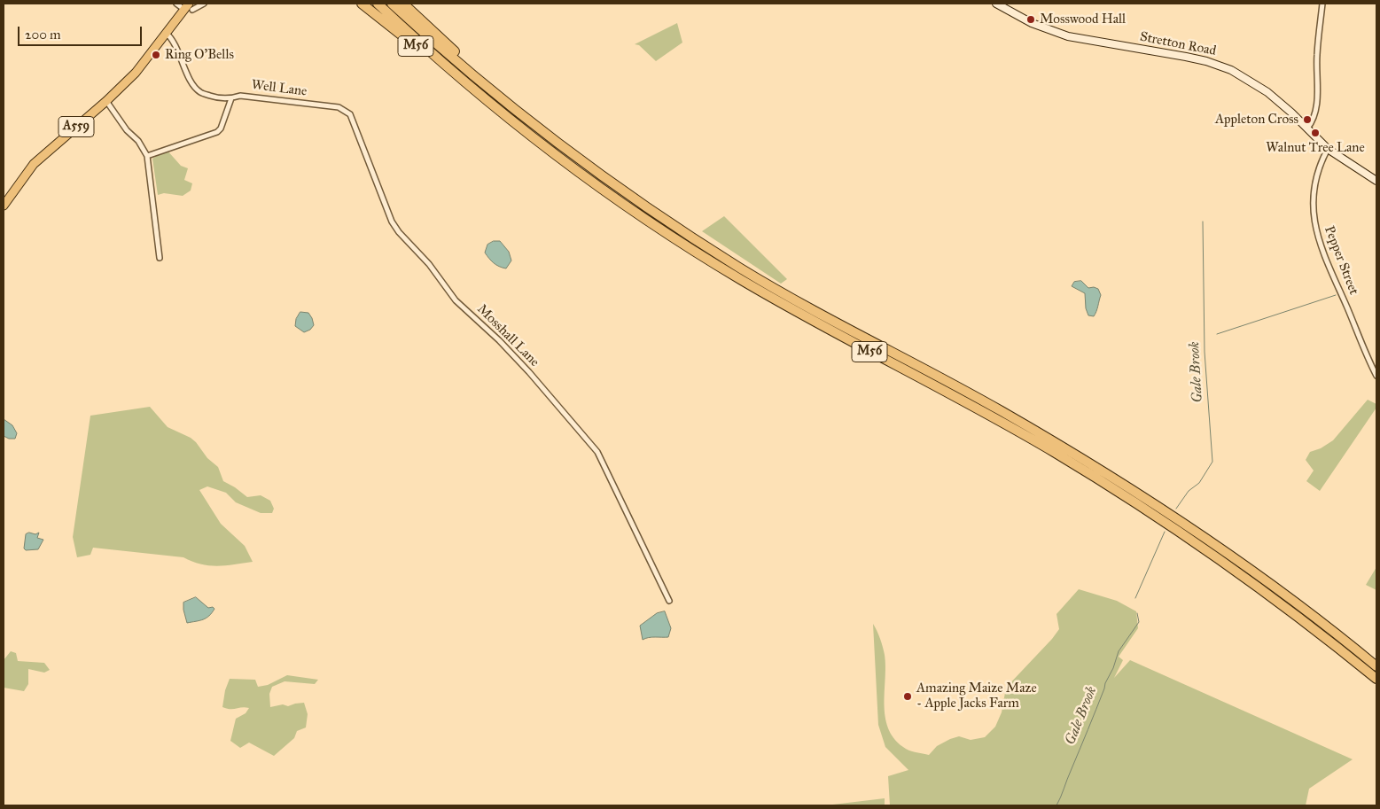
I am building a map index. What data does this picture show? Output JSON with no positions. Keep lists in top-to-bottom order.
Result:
{
  "streets": {
    "highway": ["M56"],
    "main road": ["Stretton Road", "A559"],
    "street": ["Well Lane", "Pepper Street", "Mosshall Lane"]
  },
  "crossings": [
    ["Stretton Road", "Pepper Street"],
    ["Well Lane", "A559"],
    ["Well Lane", "Mosshall Lane"]
  ],
  "water": ["Gale Brook"],
  "places": [
    "Mosswood Hall",
    "Ring O'Bells",
    "Appleton Cross",
    "Walnut Tree Lane",
    "Amazing Maize Maze - Apple Jacks Farm"
  ],
  "scale_bar": "200 m"
}
